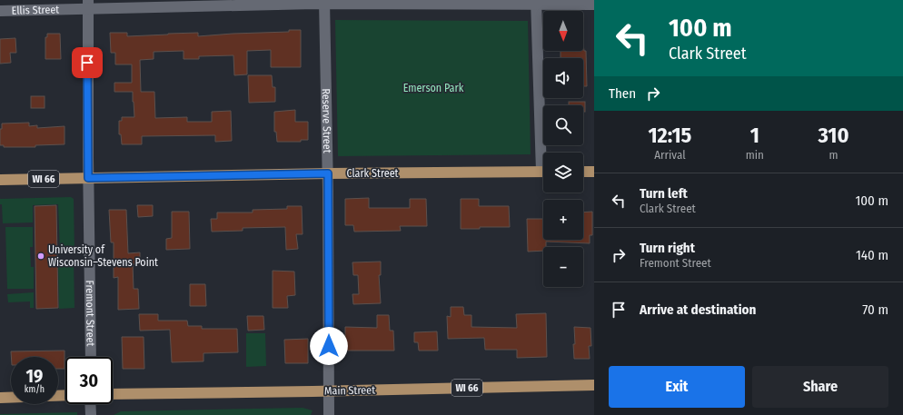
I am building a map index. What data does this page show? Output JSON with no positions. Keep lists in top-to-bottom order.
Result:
{
  "streets": {
    "main road": ["Clark Street", "WI 66", "Main Street"],
    "street": ["Ellis Street", "Reserve Street", "Fremont Street"]
  },
  "crossings": [
    ["Ellis Street", "Reserve Street"],
    ["Ellis Street", "Fremont Street"],
    ["Reserve Street", "Clark Street"],
    ["Reserve Street", "Main Street"],
    ["Clark Street", "Fremont Street"]
  ],
  "parks": ["Emerson Park"],
  "places": ["University of Wisconsin–Stevens Point"],
  "north": "bottom",
  "page": {
    "turn": ["100 m", "Clark Street"],
    "map_buttons": ["+", "−"],
    "then": "Then",
    "eta": [
      "12:15",
      "Arrival",
      "1",
      "min",
      "310",
      "m"
    ],
    "list": [
      {
        "name": "Turn left",
        "note": "Clark Street",
        "value": "100 m"
      },
      {
        "name": "Turn right",
        "note": "Fremont Street",
        "value": "140 m"
      },
      {
        "name": "Arrive at destination",
        "value": "70 m"
      }
    ],
    "speed": "19 km/h",
    "limit": "30",
    "buttons": ["Exit", "Share"]
  }
}
